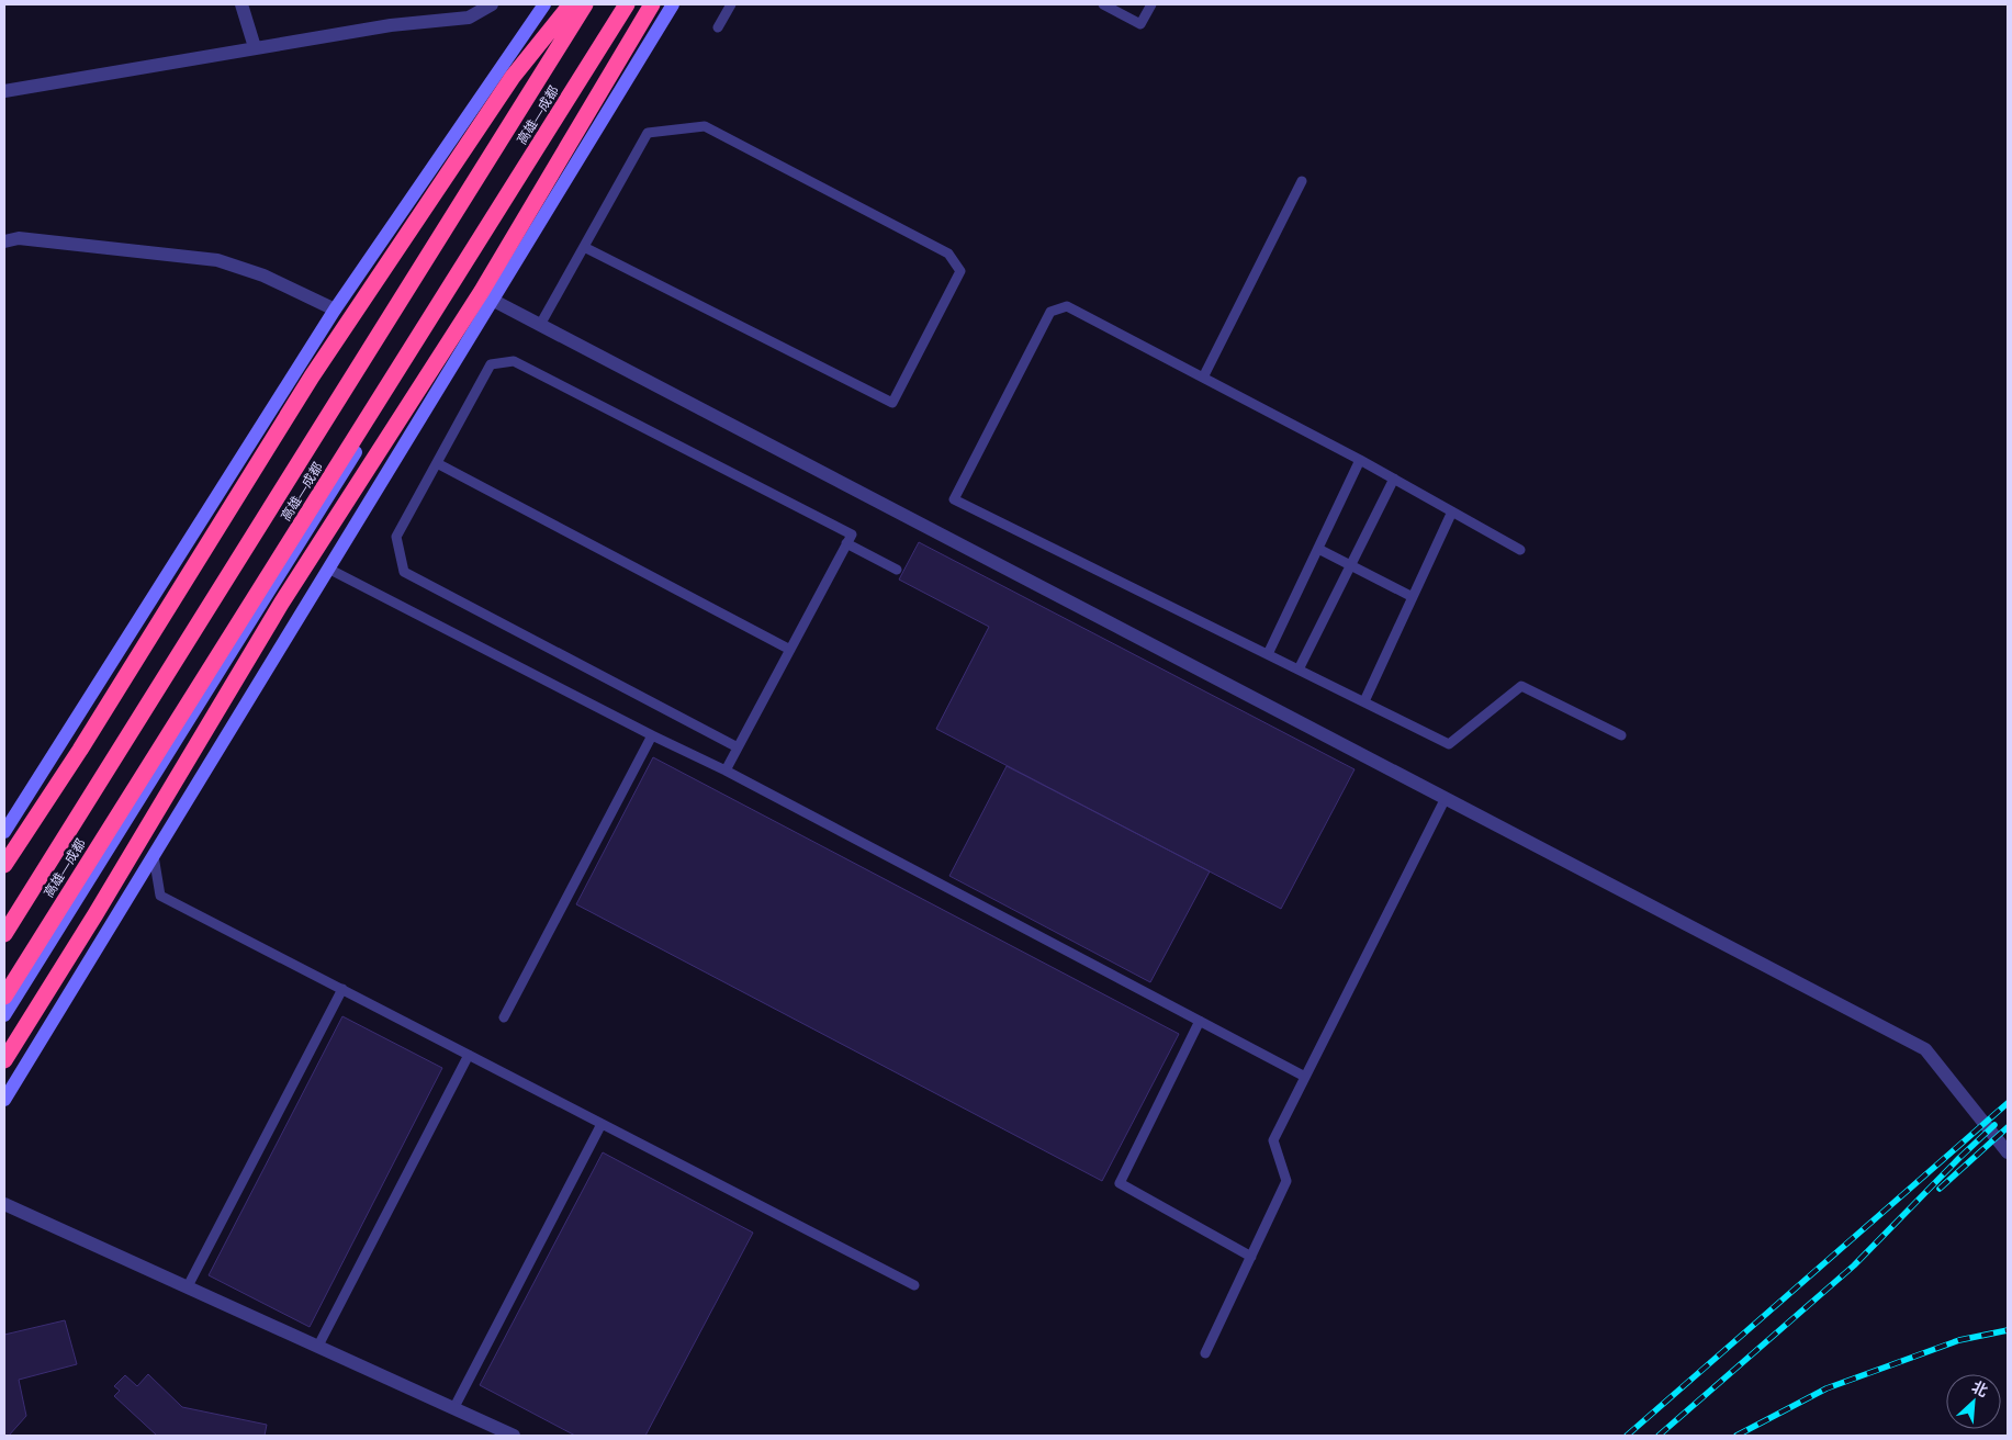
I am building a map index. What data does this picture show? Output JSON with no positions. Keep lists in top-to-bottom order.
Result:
{
  "streets": {
    "highway": ["高雄—成都"]
  },
  "north": "top right"
}
